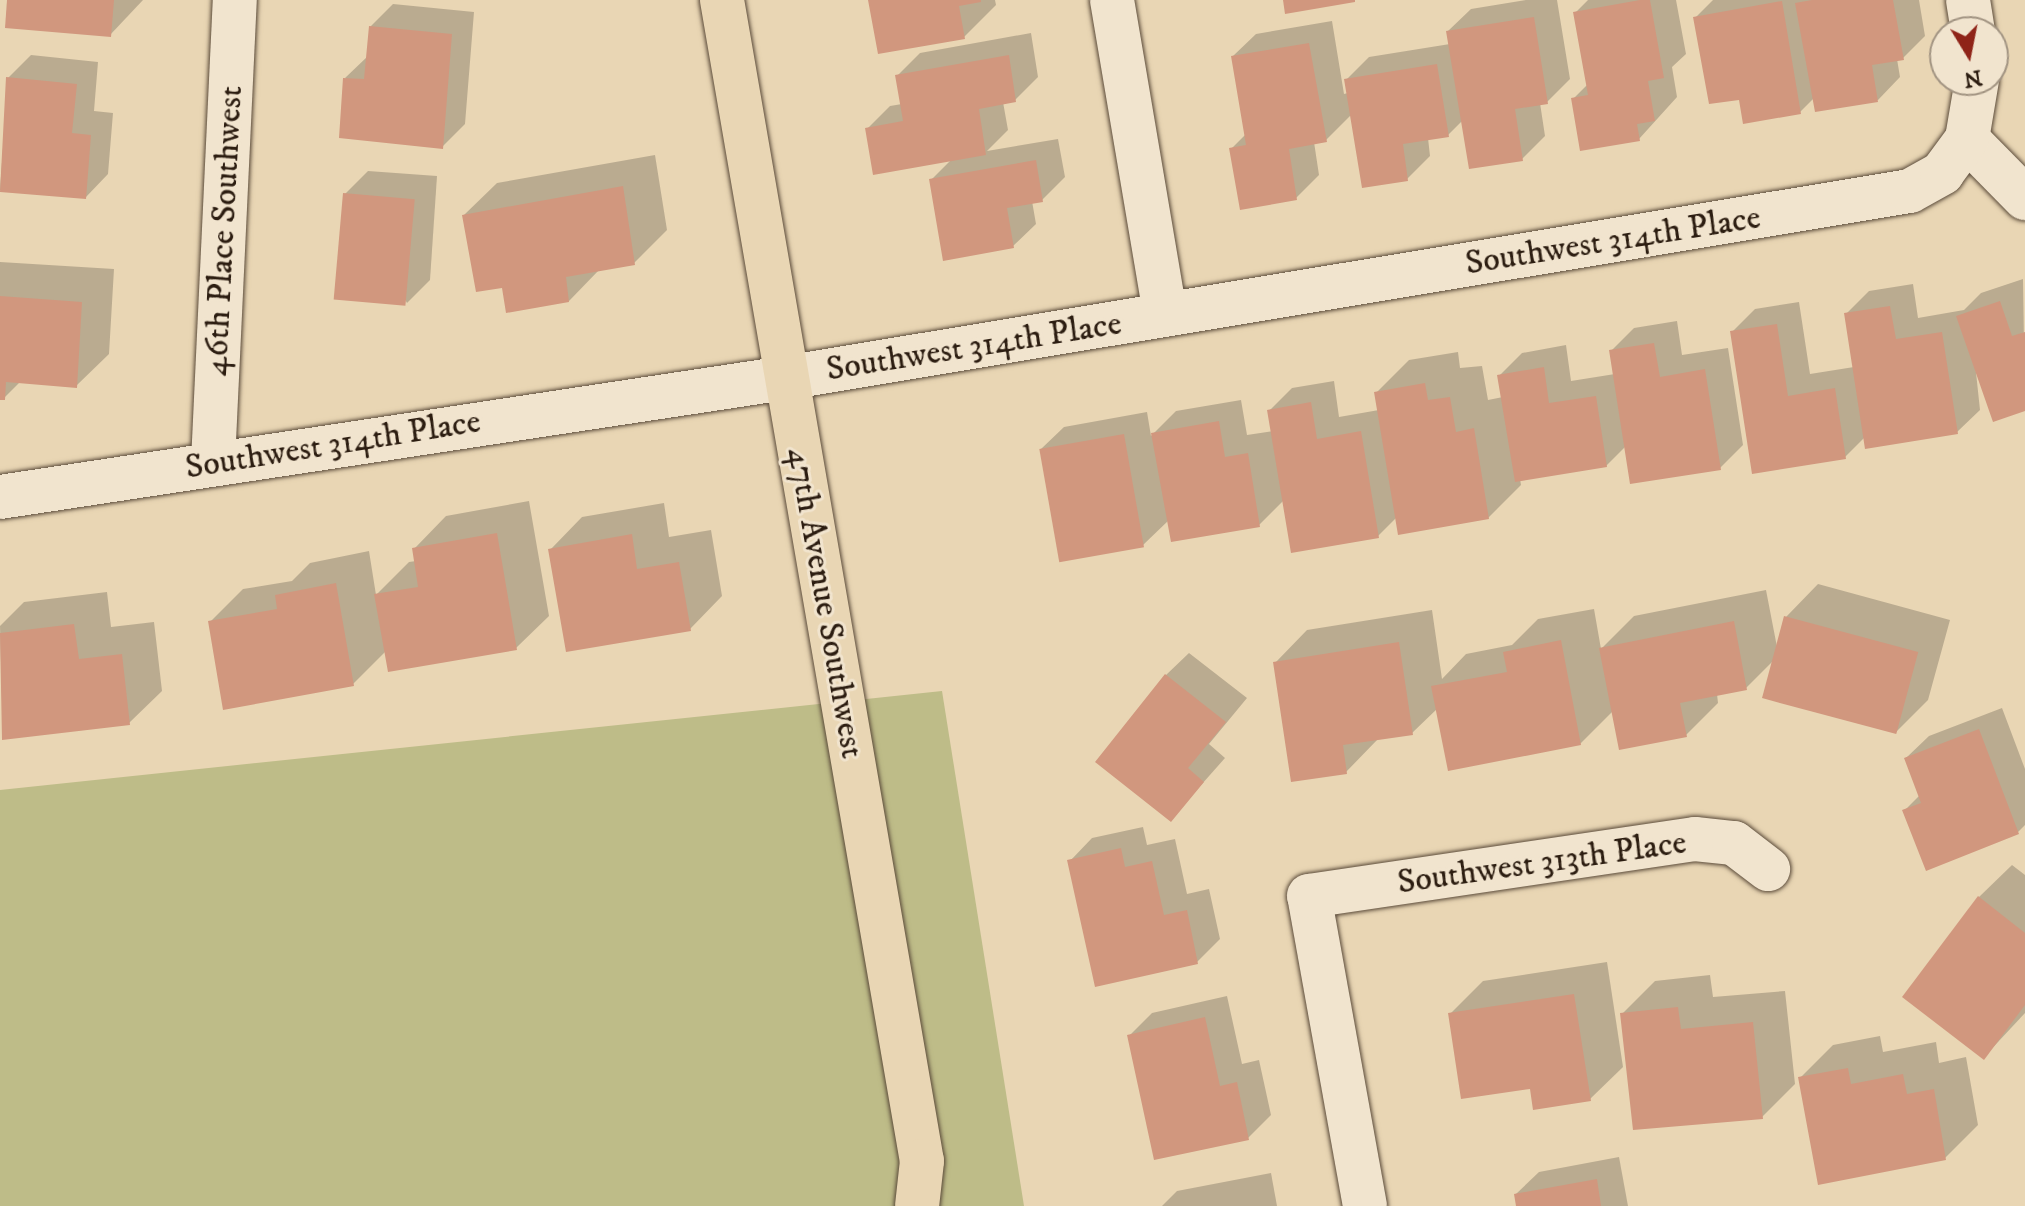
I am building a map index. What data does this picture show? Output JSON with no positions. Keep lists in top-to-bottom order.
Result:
{
  "streets": {
    "main road": ["47th Avenue Southwest"],
    "street": ["46th Place Southwest", "Southwest 314th Place", "Southwest 313th Place"]
  },
  "crossings": [
    ["46th Place Southwest", "Southwest 314th Place"],
    ["Southwest 314th Place", "47th Avenue Southwest"]
  ],
  "north": "bottom"
}
